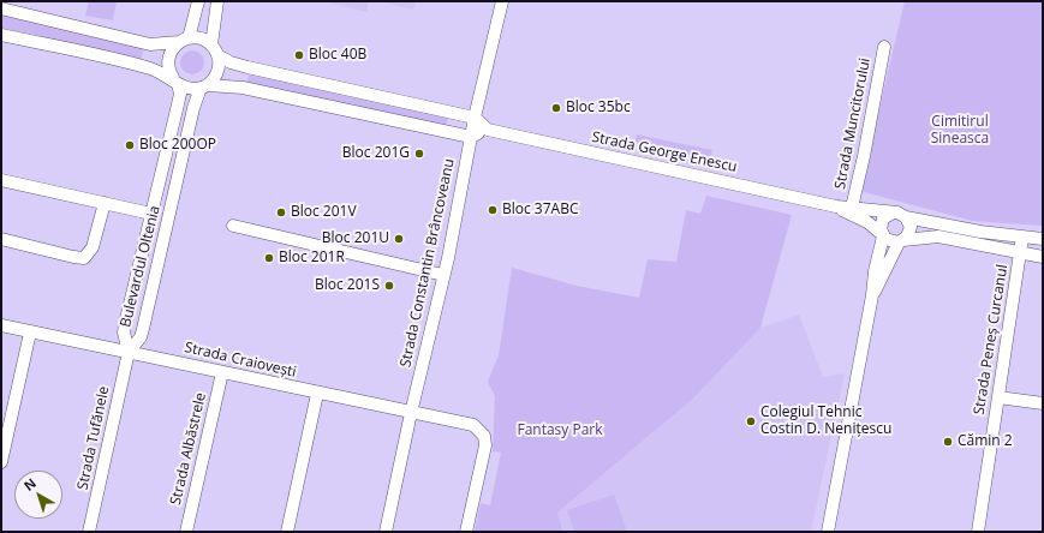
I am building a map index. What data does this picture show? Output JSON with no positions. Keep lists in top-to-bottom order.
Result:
{
  "streets": {
    "street": [
      "Strada Muncitorului",
      "Strada George Enescu",
      "Strada Constantin Brâncoveanu",
      "Bulevardul Oltenia",
      "Strada Peneș Curcanul",
      "Strada Craiovești",
      "Strada Tufănele",
      "Strada Albăstrele"
    ]
  },
  "crossings": [
    ["Strada Muncitorului", "Strada George Enescu"],
    ["Strada Constantin Brâncoveanu", "Strada Craiovești"],
    ["Bulevardul Oltenia", "Strada Craiovești"],
    ["Bulevardul Oltenia", "Strada Tufănele"],
    ["Strada Craiovești", "Strada Tufănele"],
    ["Strada Craiovești", "Strada Albăstrele"]
  ],
  "parks": ["Cimitirul Sineasca", "Fantasy Park"],
  "places": [
    "Bloc 40B",
    "Bloc 35bc",
    "Bloc 200OP",
    "Bloc 201G",
    "Bloc 37ABC",
    "Bloc 201V",
    "Bloc 201U",
    "Bloc 201R",
    "Bloc 201S",
    "Colegiul Tehnic Costin D. Nenițescu",
    "Cămin 2"
  ],
  "north": "top left"
}
